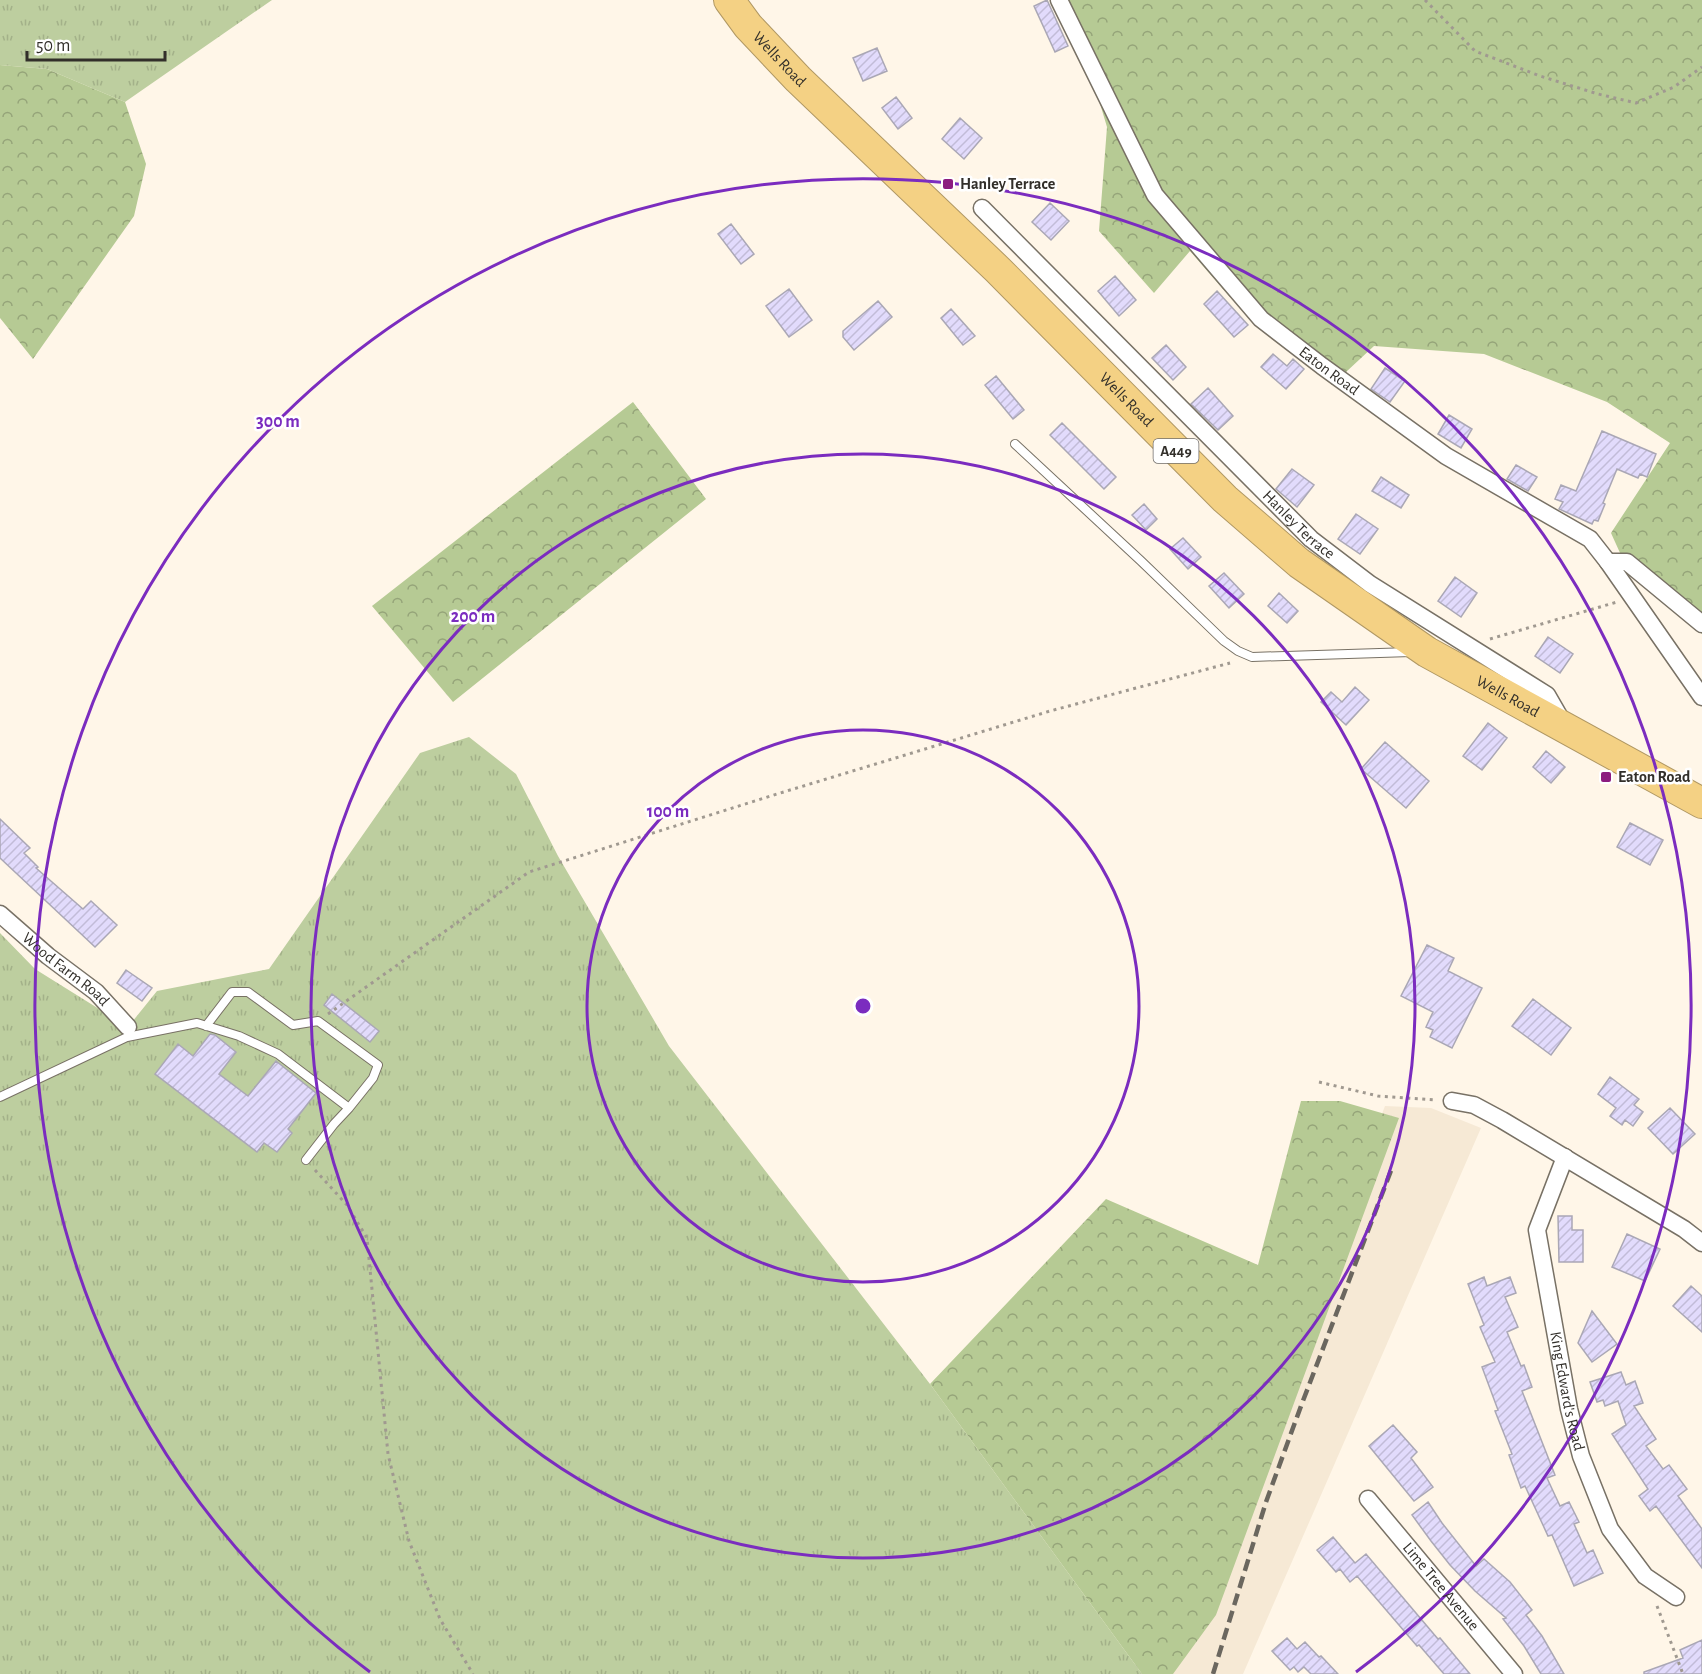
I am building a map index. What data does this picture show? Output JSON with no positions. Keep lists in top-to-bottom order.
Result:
{
  "streets": {
    "highway": ["Wells Road", "A449"],
    "street": [
      "Eaton Road",
      "Hanley Terrace",
      "Wood Farm Road",
      "King Edward's Road",
      "Lime Tree Avenue"
    ]
  },
  "crossings": [
    ["Wells Road", "Hanley Terrace"]
  ],
  "places": {
    "transit": ["Hanley Terrace", "Eaton Road"]
  },
  "scale_bar": "50 m",
  "rings": ["300 m", "200 m", "100 m"]
}
